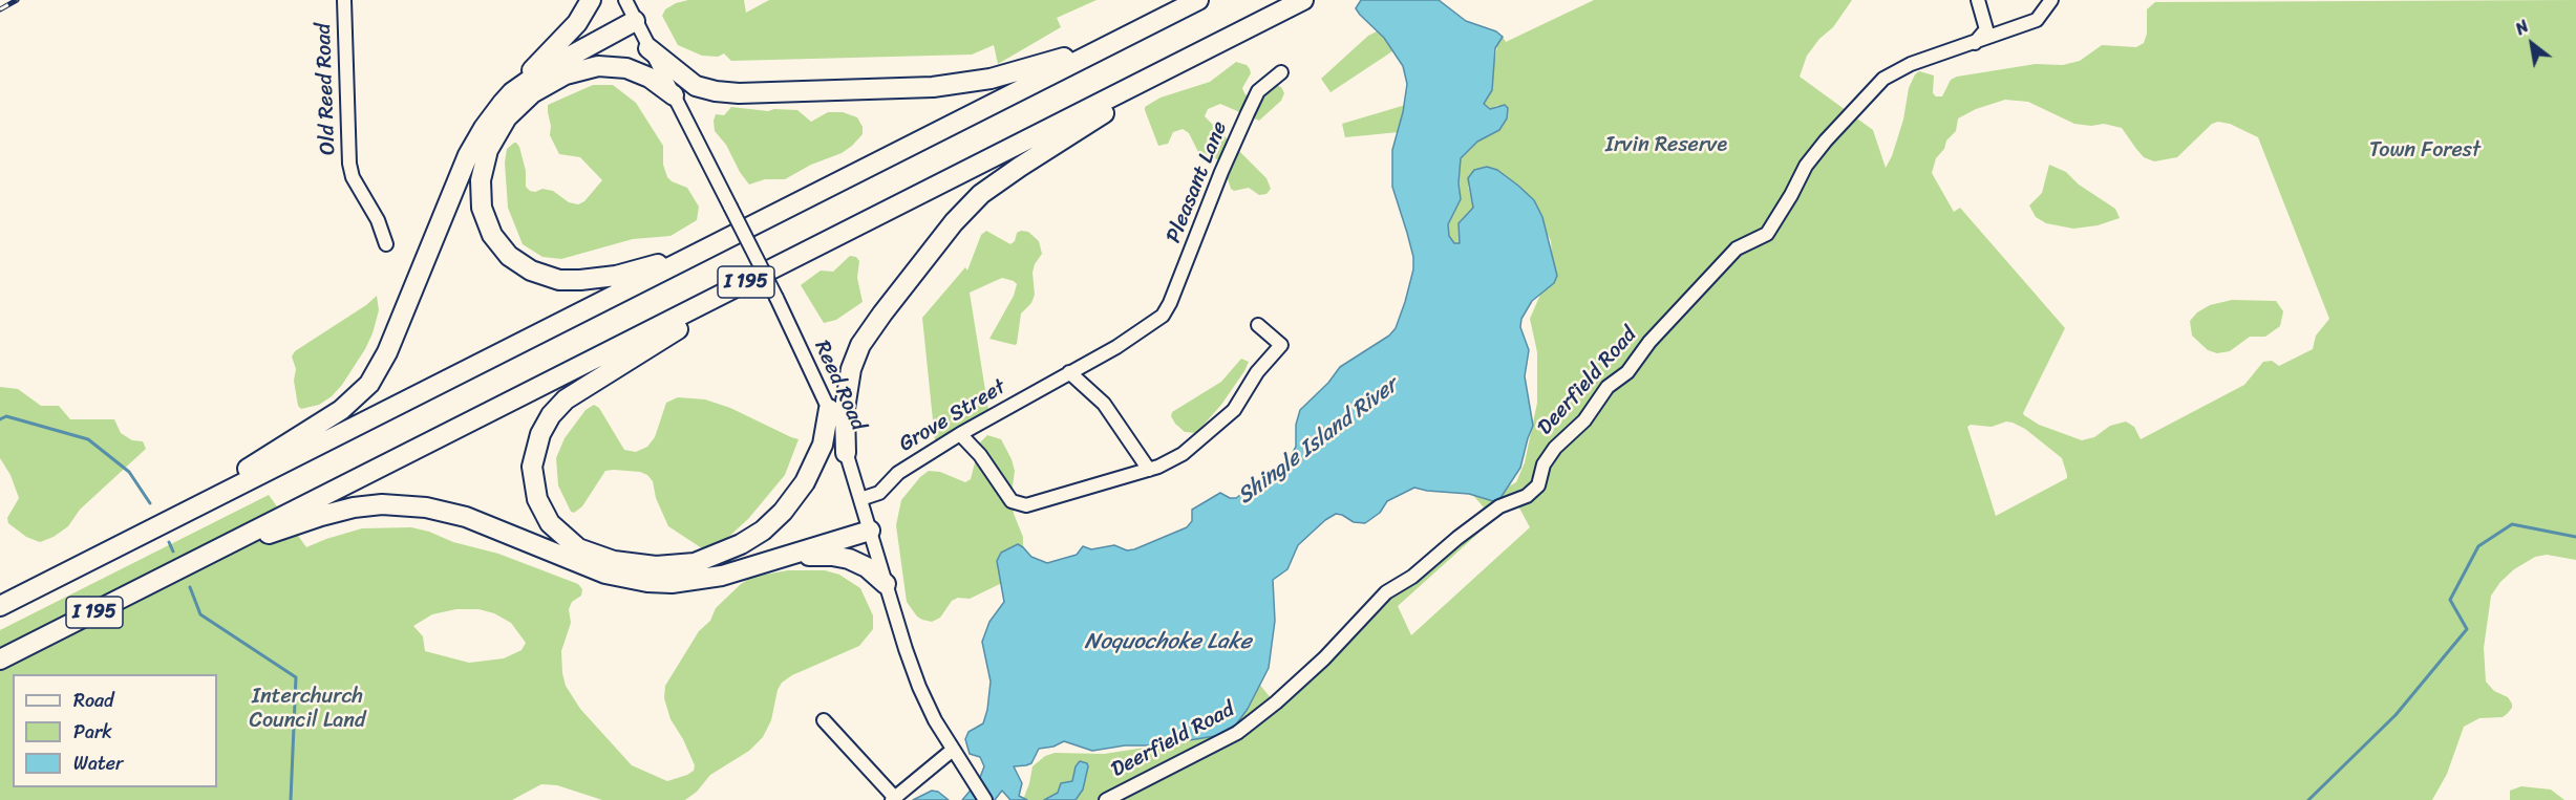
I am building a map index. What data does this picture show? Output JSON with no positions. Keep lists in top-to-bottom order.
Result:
{
  "streets": {
    "highway": ["I 195"],
    "street": [
      "Old Reed Road",
      "Pleasant Lane",
      "Deerfield Road",
      "Reed Road",
      "Grove Street"
    ]
  },
  "crossings": [
    ["Pleasant Lane", "Grove Street"],
    ["Reed Road", "Grove Street"]
  ],
  "water": ["Shingle Island River", "Noquochoke Lake"],
  "parks": ["Irvin Reserve", "Town Forest", "Interchurch Council Land"],
  "legend": ["Road", "Park", "Water"],
  "north": "top left"
}
